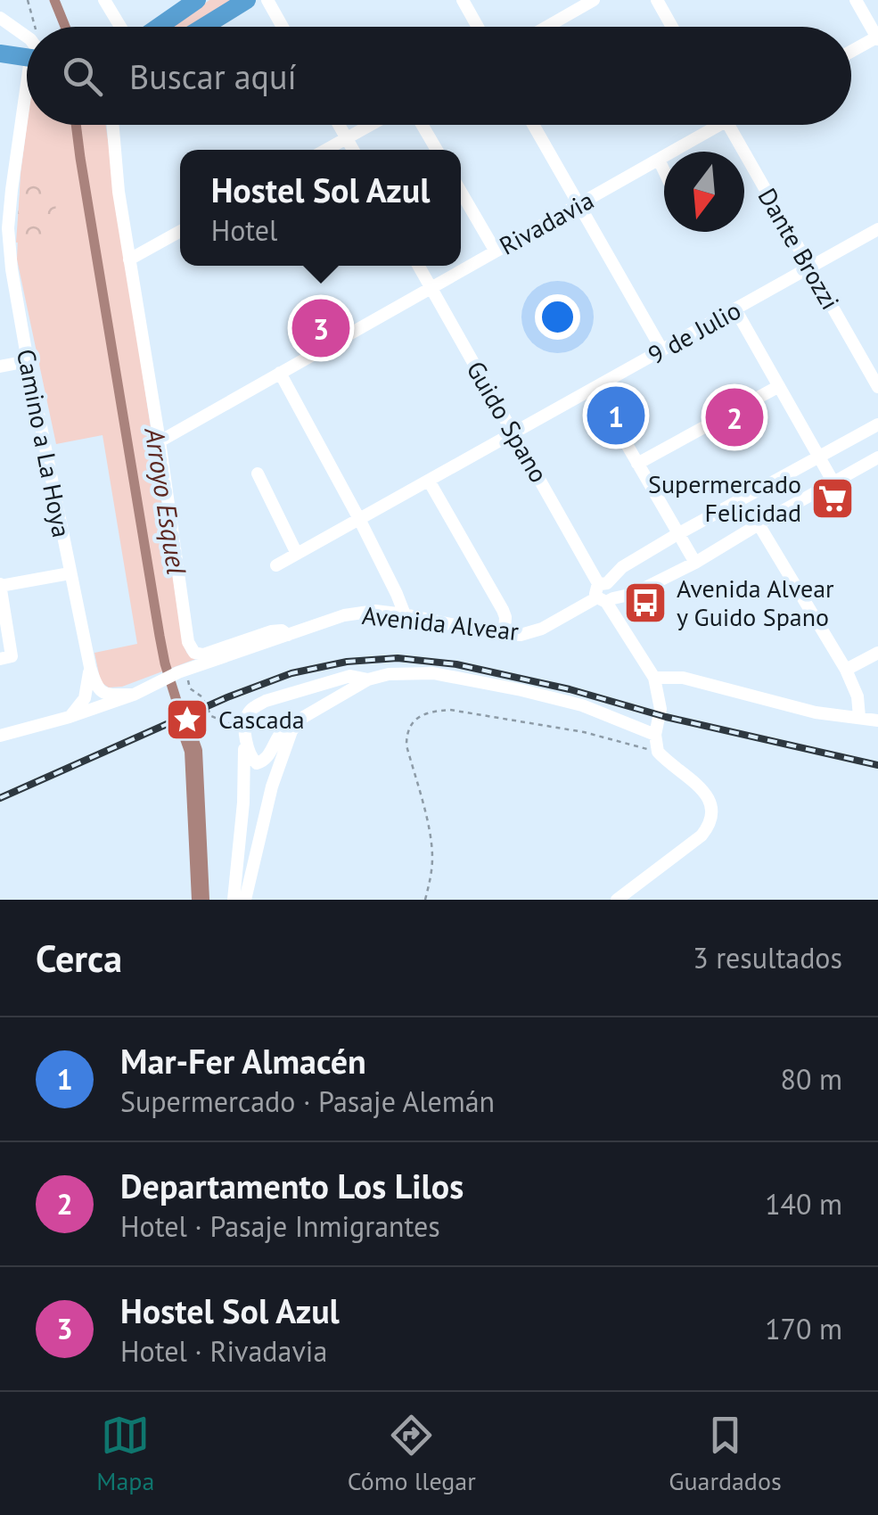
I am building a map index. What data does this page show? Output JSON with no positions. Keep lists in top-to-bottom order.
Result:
{
  "streets": {
    "street": [
      "Rivadavia",
      "Dante Brozzi",
      "9 de Julio",
      "Guido Spano",
      "Camino a La Hoya",
      "Avenida Alvear"
    ]
  },
  "crossings": [
    ["Rivadavia", "Guido Spano"],
    ["Dante Brozzi", "9 de Julio"],
    ["9 de Julio", "Guido Spano"],
    ["Guido Spano", "Avenida Alvear"]
  ],
  "water": ["Arroyo Esquel"],
  "places": {
    "supermarket": ["Supermercado Felicidad"],
    "bus stop": ["Avenida Alvear y Guido Spano"],
    "place": ["Cascada"]
  },
  "north": "bottom",
  "page": {
    "search": "Buscar aquí",
    "popup": ["Hostel Sol Azul", "Hotel"],
    "pins": ["3", "1", "2"],
    "heading": ["Cerca", "3 resultados"],
    "list": [
      {
        "mark": "1",
        "name": "Mar-Fer Almacén",
        "note": "Supermercado · Pasaje Alemán",
        "value": "80 m"
      },
      {
        "mark": "2",
        "name": "Departamento Los Lilos",
        "note": "Hotel · Pasaje Inmigrantes",
        "value": "140 m"
      },
      {
        "mark": "3",
        "name": "Hostel Sol Azul",
        "note": "Hotel · Rivadavia",
        "value": "170 m"
      }
    ],
    "nav": ["Mapa", "Cómo llegar", "Guardados"]
  }
}
